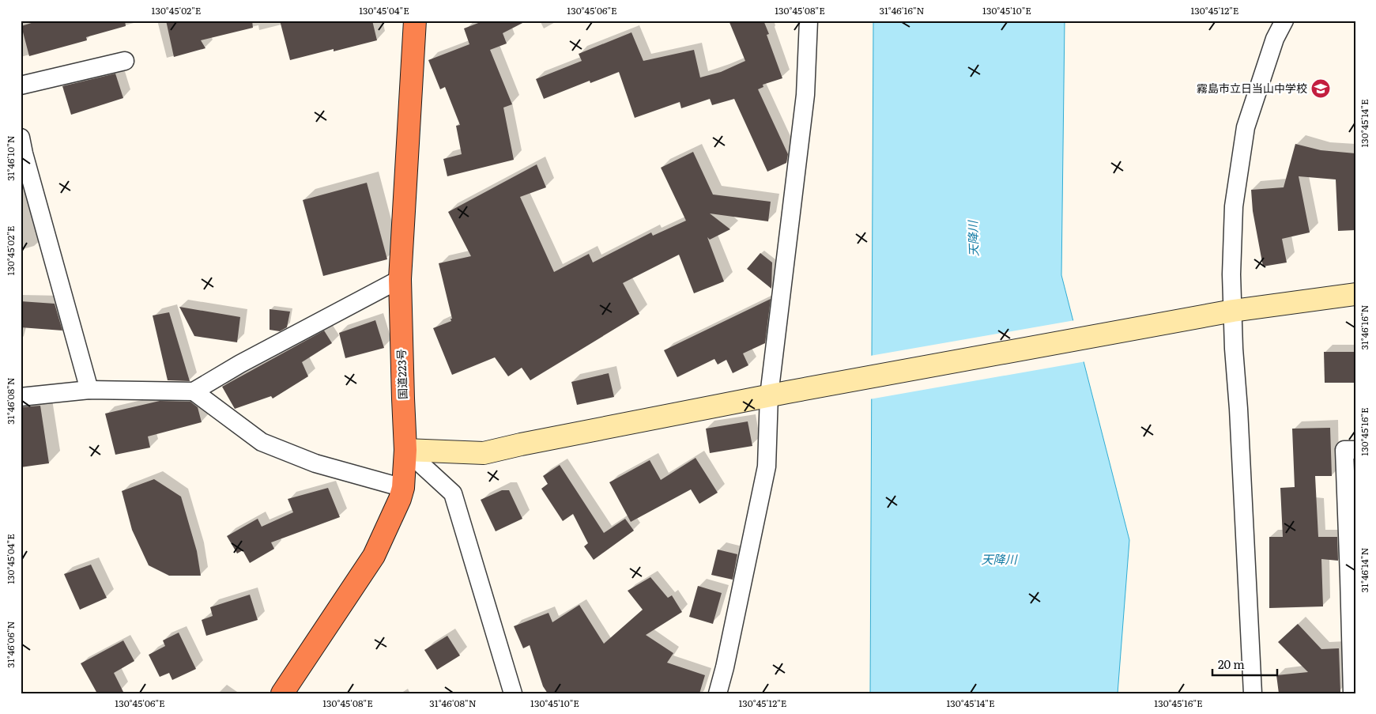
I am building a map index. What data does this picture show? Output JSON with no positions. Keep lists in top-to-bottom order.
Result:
{
  "streets": {
    "highway": ["国道223号"]
  },
  "water": ["天降川"],
  "places": {
    "school or university": ["霧島市立日当山中学校"]
  },
  "scale_bar": "20 m",
  "coordinates": [
    "130°45'02\"E",
    "130°45'04\"E",
    "130°45'06\"E",
    "130°45'08\"E",
    "31°46'16\"N",
    "130°45'10\"E",
    "130°45'12\"E",
    "130°45'14\"E",
    "31°46'10\"N",
    "31°46'08\"N",
    "130°45'16\"E",
    "31°46'14\"N",
    "31°46'06\"N"
  ]
}
